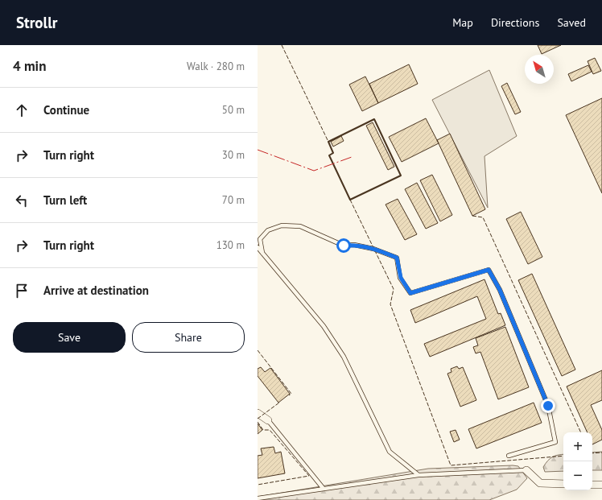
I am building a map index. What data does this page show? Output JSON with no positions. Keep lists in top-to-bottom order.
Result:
{
  "north": "top left",
  "page": {
    "header": "Strollr",
    "nav": ["Map", "Directions", "Saved"],
    "heading": ["4 min", "Walk · 280 m"],
    "list": [
      ["Continue", "50 m"],
      ["Turn right", "30 m"],
      ["Turn left", "70 m"],
      ["Turn right", "130 m"],
      "Arrive at destination"
    ],
    "buttons": ["Save", "Share"],
    "map_buttons": ["+", "−"]
  }
}
